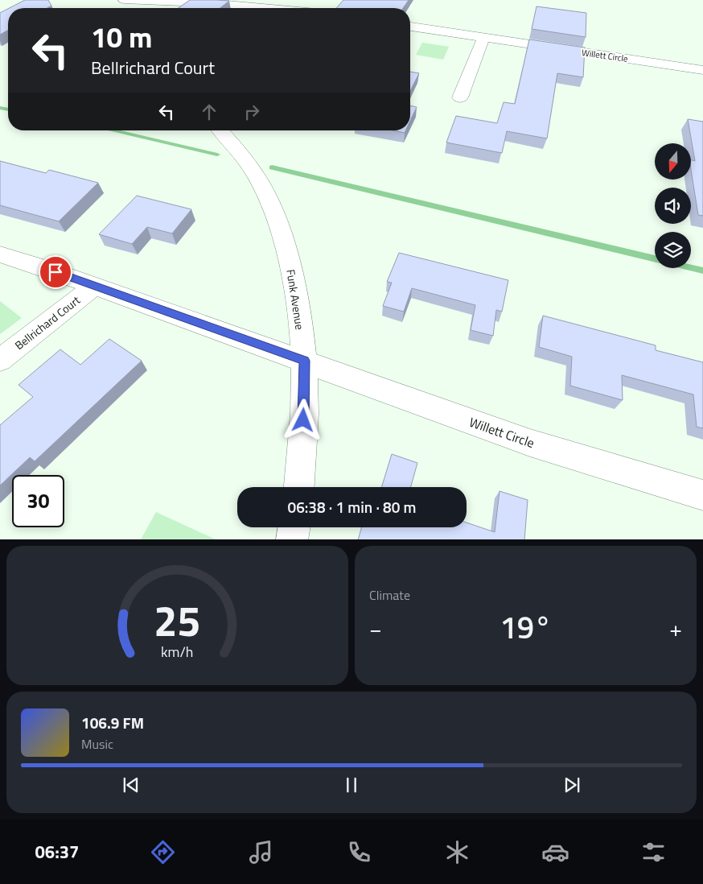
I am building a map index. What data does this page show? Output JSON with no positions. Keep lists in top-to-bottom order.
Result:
{
  "streets": {
    "street": ["Willett Circle", "Funk Avenue", "Bellrichard Court"]
  },
  "crossings": [
    ["Willett Circle", "Funk Avenue"],
    ["Willett Circle", "Bellrichard Court"],
    ["Funk Avenue", "Bellrichard Court"]
  ],
  "north": "bottom",
  "page": {
    "turn": ["10 m", "Bellrichard Court"],
    "limit": "30",
    "trip": "06:38 · 1 min · 80 m",
    "tile": "Climate",
    "heat": ["−", "19°", "+"],
    "song": ["106.9 FM", "Music"],
    "tabs": "06:37",
    "gauge": ["25", "km/h"]
  }
}
